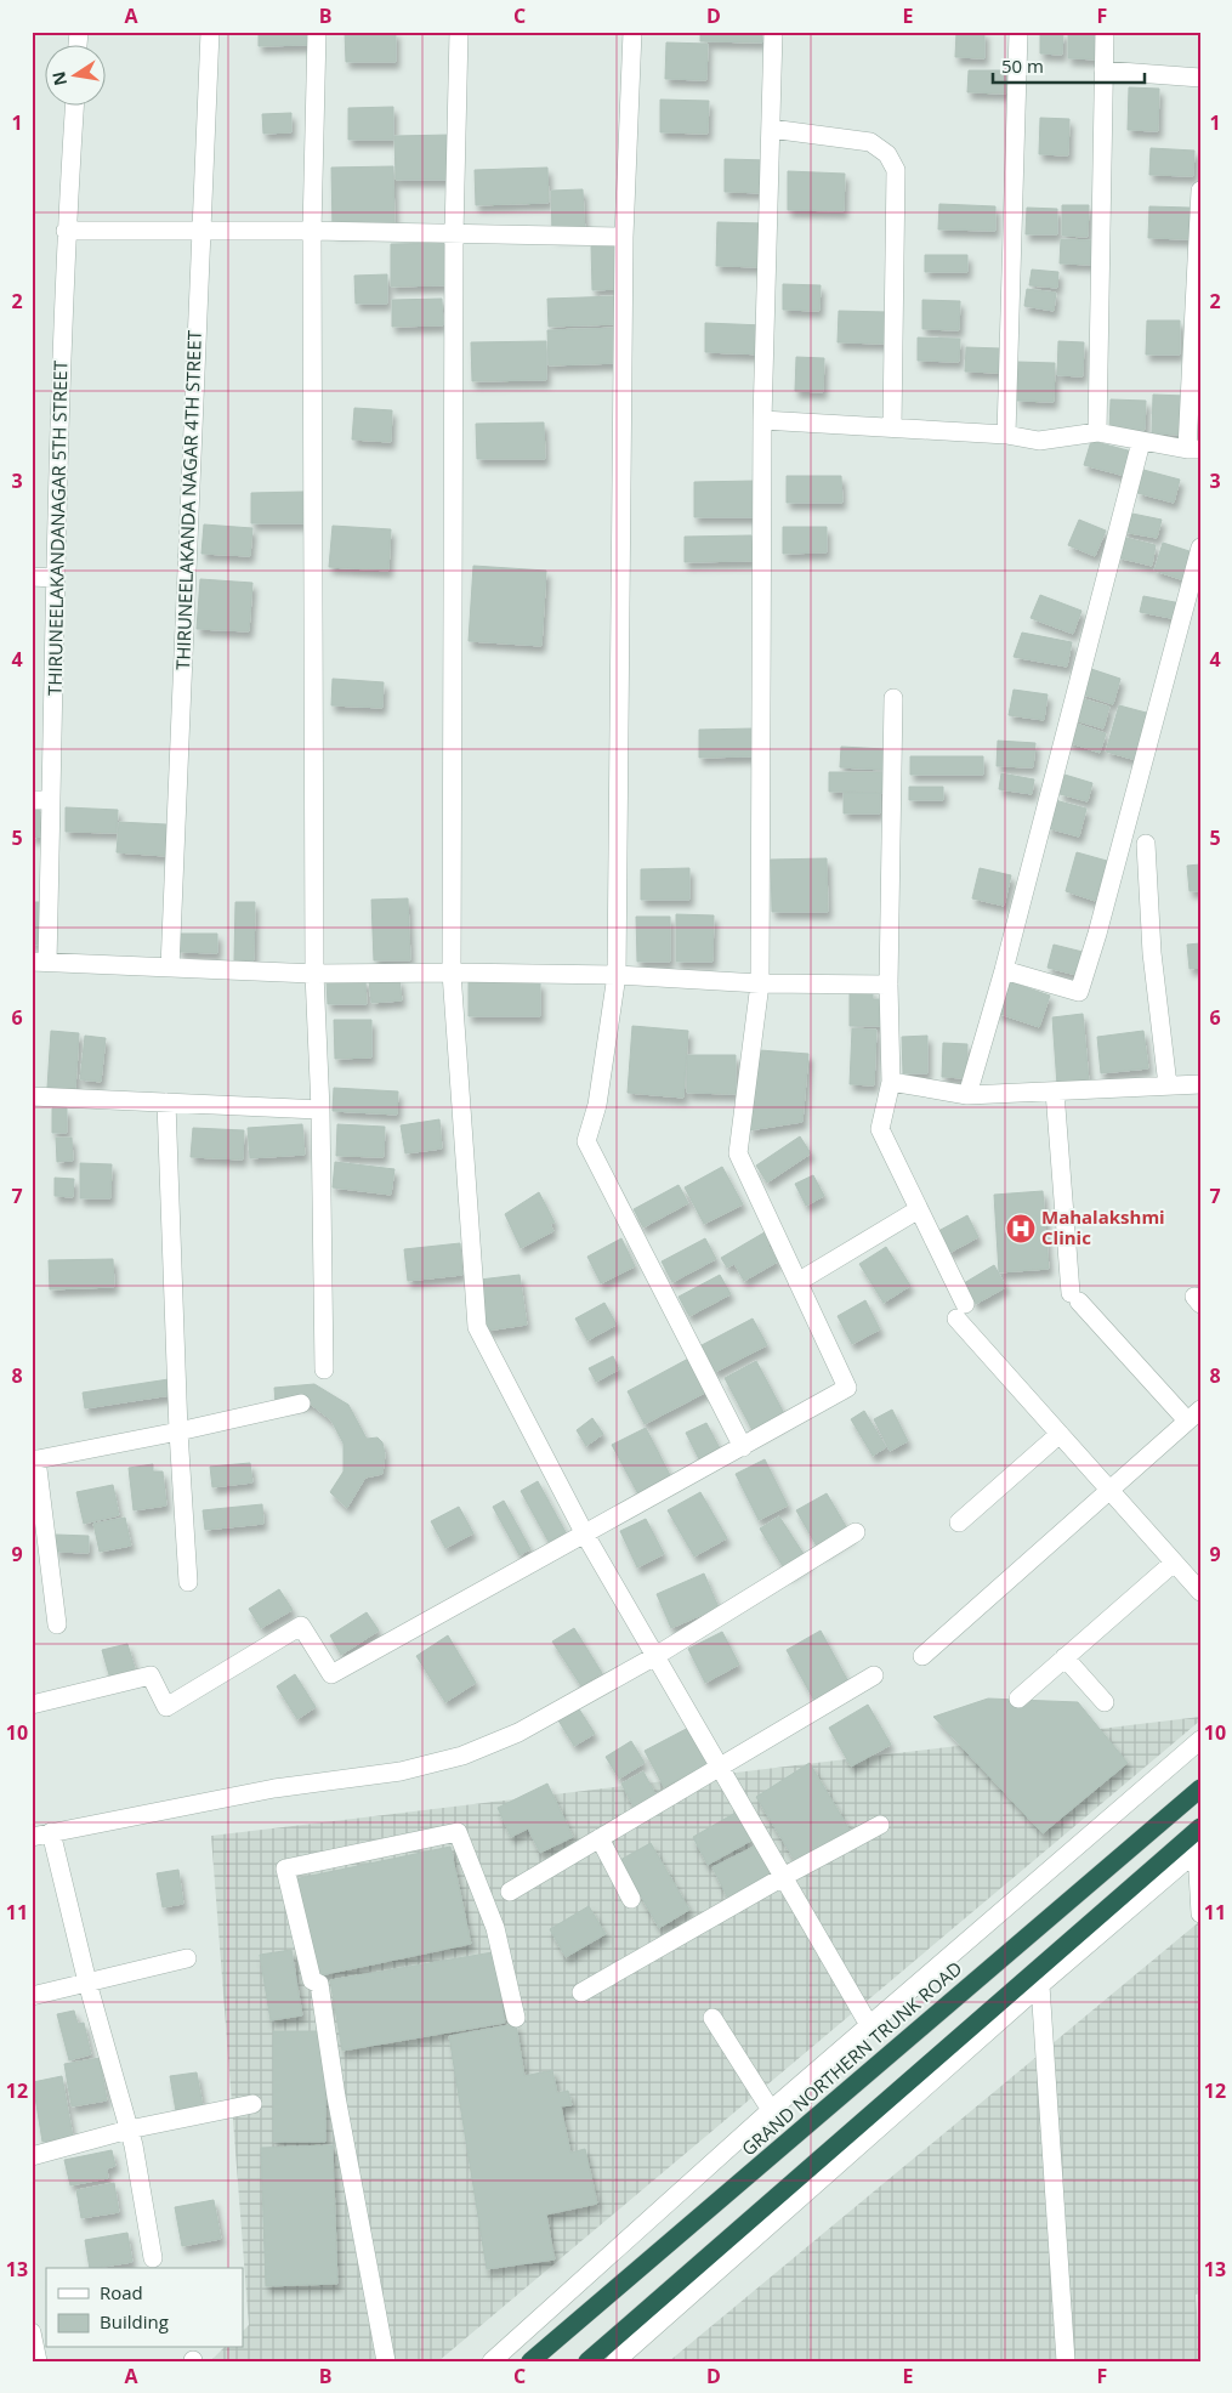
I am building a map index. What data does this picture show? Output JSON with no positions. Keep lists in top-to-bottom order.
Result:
{
  "streets": {
    "highway": ["GRAND NORTHERN TRUNK ROAD"],
    "street": ["THIRUNEELAKANDA NAGAR 4TH STREET", "THIRUNEELAKANDANAGAR 5TH STREET"]
  },
  "places": {
    "hospital": ["Mahalakshmi Clinic"]
  },
  "legend": ["Road", "Building"],
  "scale_bar": "50 m",
  "north": "left",
  "grid": {
    "columns": [
      "A",
      "B",
      "C",
      "D",
      "E",
      "F"
    ],
    "rows": [
      "1",
      "2",
      "3",
      "4",
      "5",
      "6",
      "7",
      "8",
      "9",
      "10",
      "11",
      "12",
      "13"
    ]
  }
}
